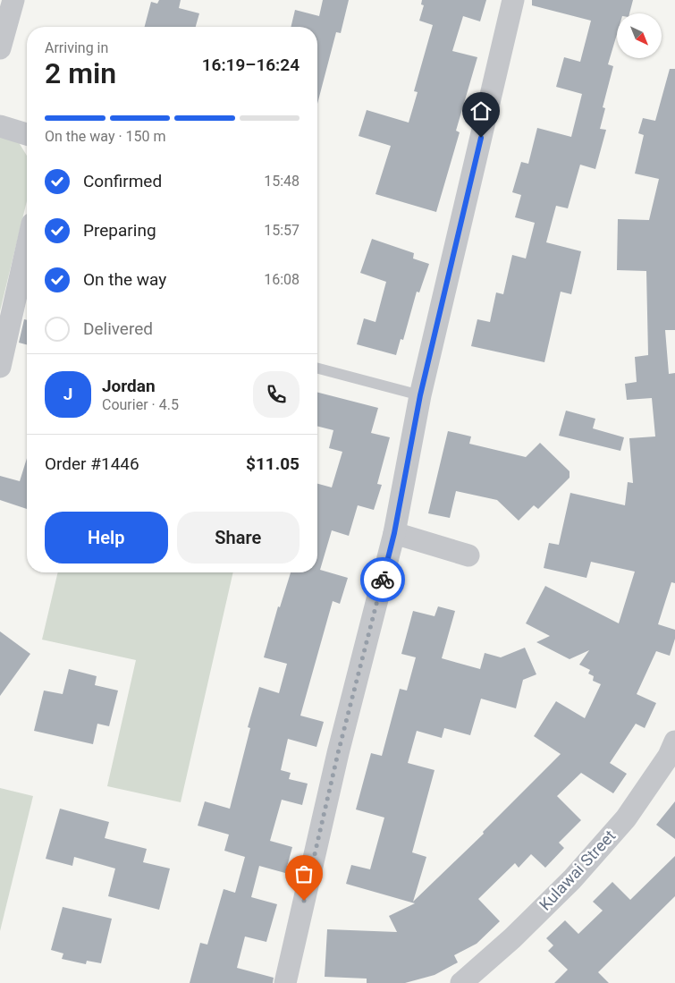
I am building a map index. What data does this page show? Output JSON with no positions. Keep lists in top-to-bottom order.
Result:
{
  "streets": {
    "street": ["Kulawai Street"]
  },
  "north": "bottom right",
  "page": {
    "heading": ["2 min", "Arriving in", "16:19–16:24"],
    "panel": [
      "Jordan",
      "Courier · 4.5",
      "Order #1446",
      "$11.05"
    ],
    "bar": "On the way · 150 m",
    "list": [
      ["Confirmed", "15:48"],
      ["Preparing", "15:57"],
      ["On the way", "16:08"],
      "Delivered"
    ],
    "round": "J",
    "buttons": ["Help", "Share"]
  }
}
